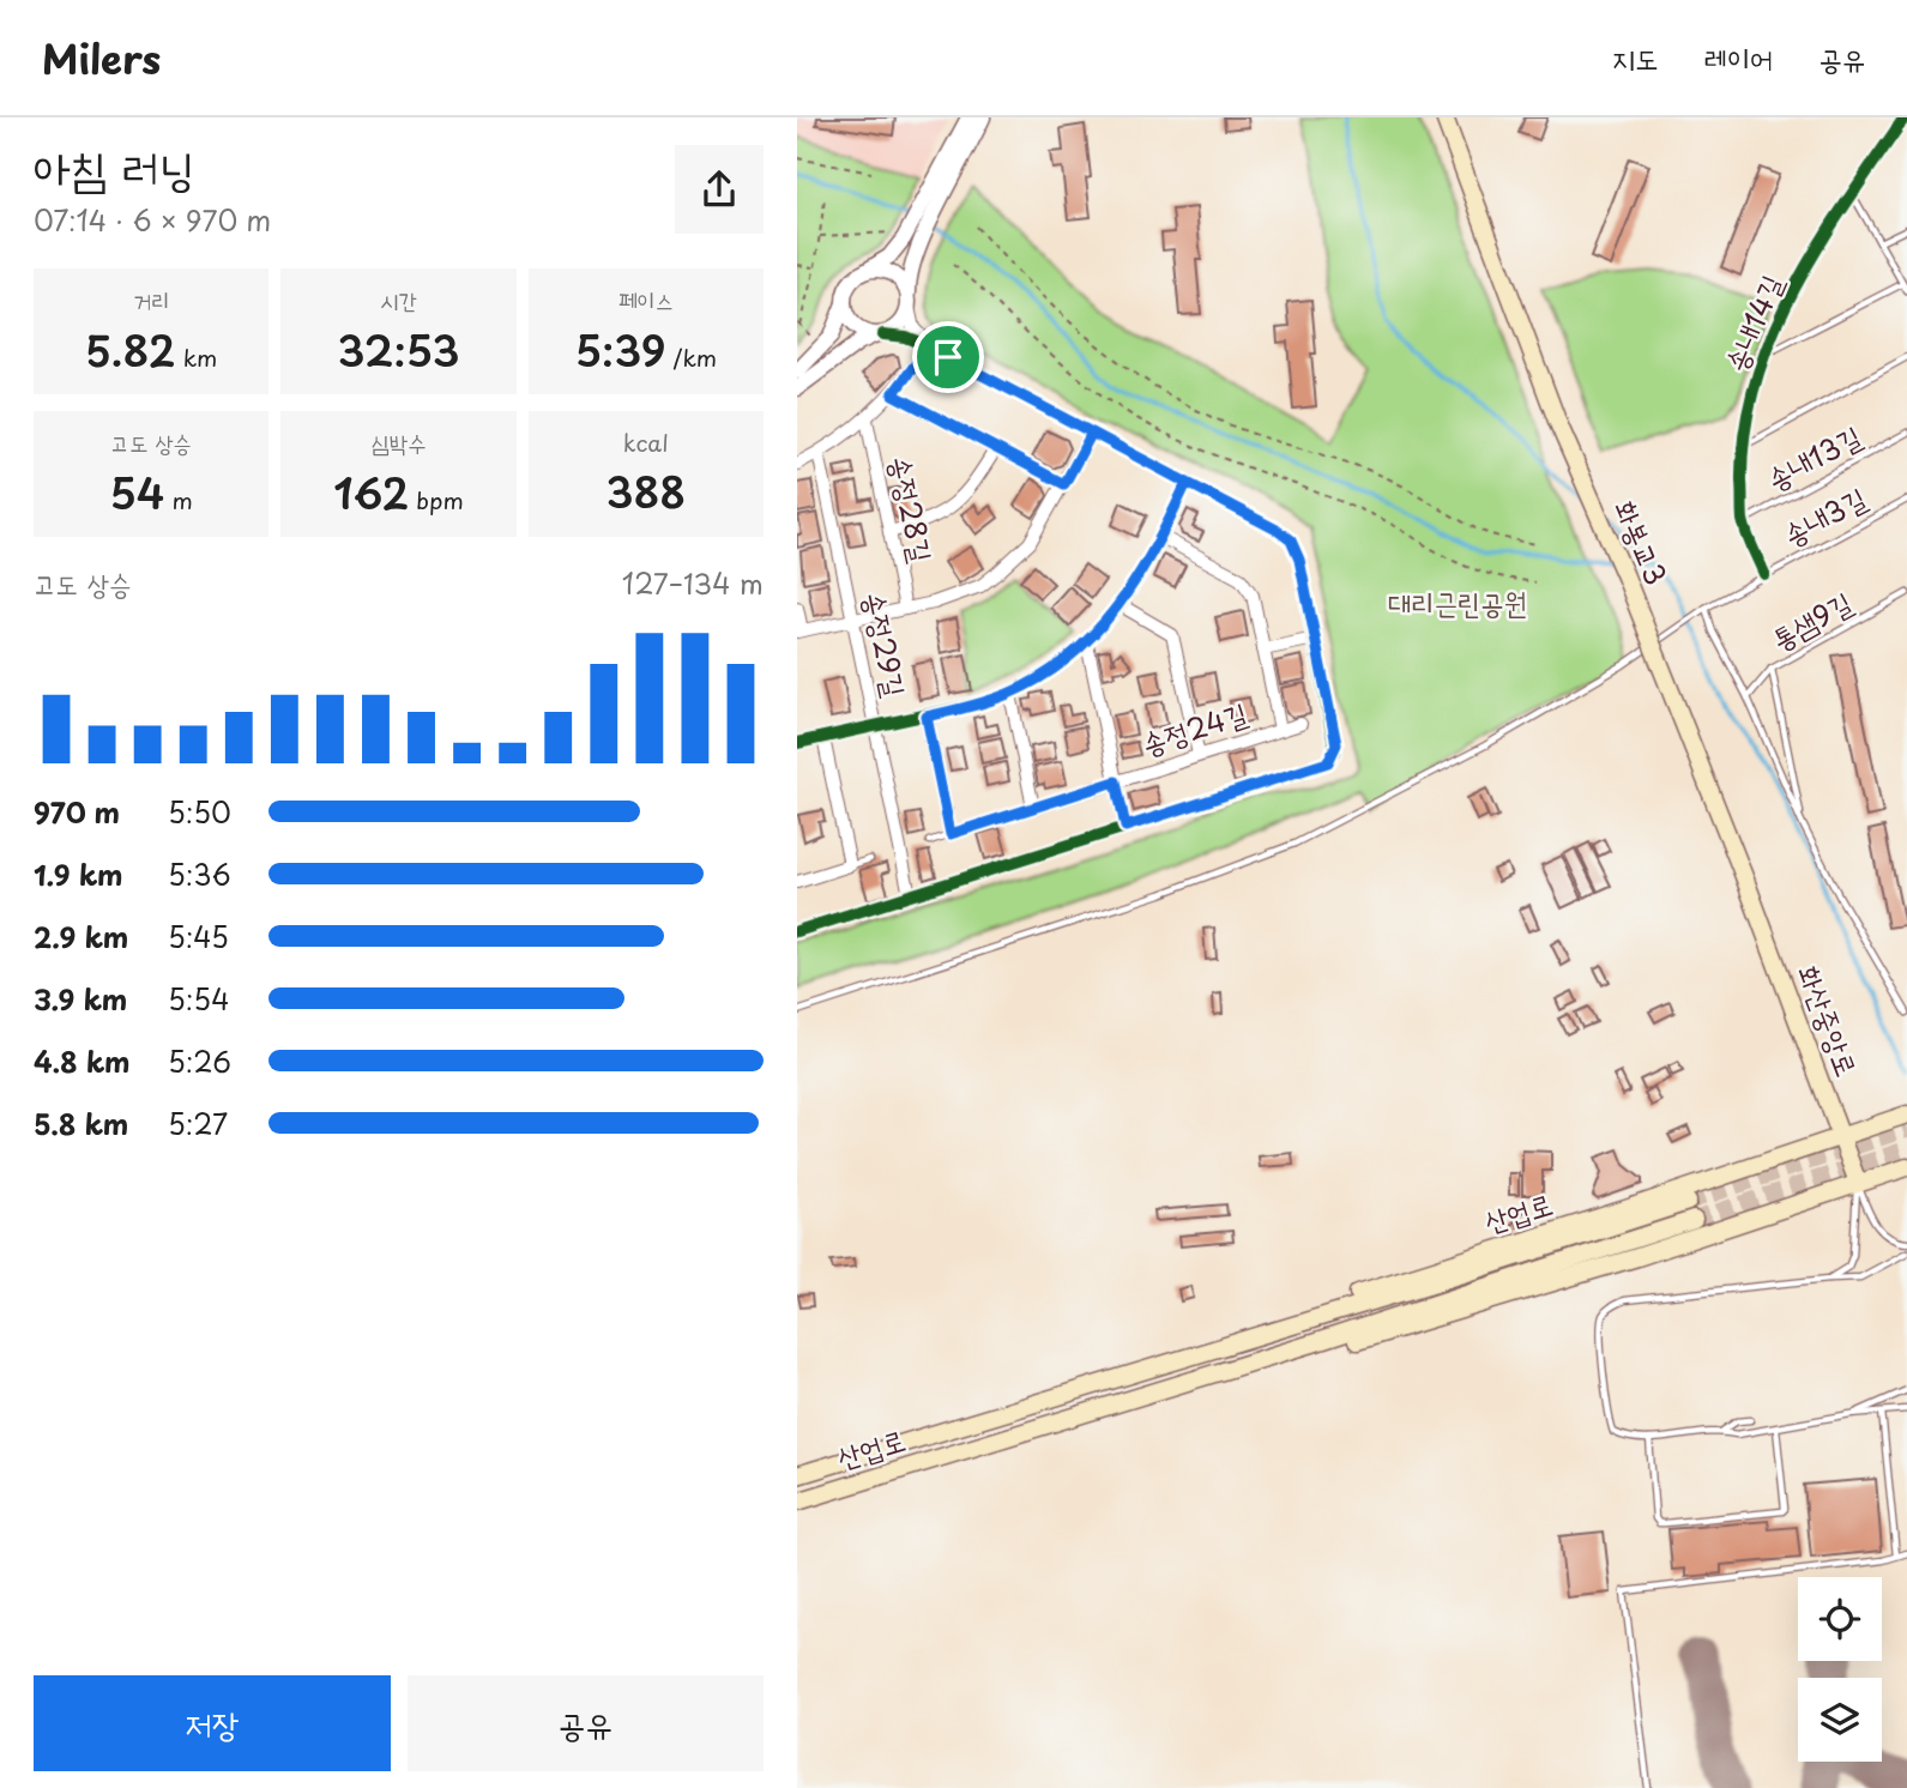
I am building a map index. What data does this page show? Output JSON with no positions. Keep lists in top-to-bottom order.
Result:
{
  "streets": {
    "main road": ["화봉교3", "화산중앙로", "산업로"],
    "street": [
      "송내14길",
      "송정28길",
      "송정29길",
      "송정24길"
    ],
    "lane": ["송내13길", "송내3길", "통샘9길"]
  },
  "crossings": [
    ["송내14길", "송내13길"],
    ["송내14길", "송내3길"],
    ["화봉교3", "화산중앙로"],
    ["화산중앙로", "산업로"]
  ],
  "parks": ["대리근린공원"],
  "page": {
    "header": "Milers",
    "nav": ["지도", "레이어", "공유"],
    "heading": ["아침 러닝", "07:14 · 6 × 970 m"],
    "stats": [
      ["거리", "5.82 km"],
      ["시간", "32:53"],
      ["페이스", "5:39 /km"],
      ["고도 상승", "54 m"],
      ["심박수", "162 bpm"],
      ["kcal", "388"]
    ],
    "chart": ["고도 상승", "127–134 m"],
    "list": [
      {
        "name": "970 m",
        "note": "5:50"
      },
      {
        "name": "1.9 km",
        "note": "5:36"
      },
      {
        "name": "2.9 km",
        "note": "5:45"
      },
      {
        "name": "3.9 km",
        "note": "5:54"
      },
      {
        "name": "4.8 km",
        "note": "5:26"
      },
      {
        "name": "5.8 km",
        "note": "5:27"
      }
    ],
    "buttons": ["저장", "공유"]
  }
}
